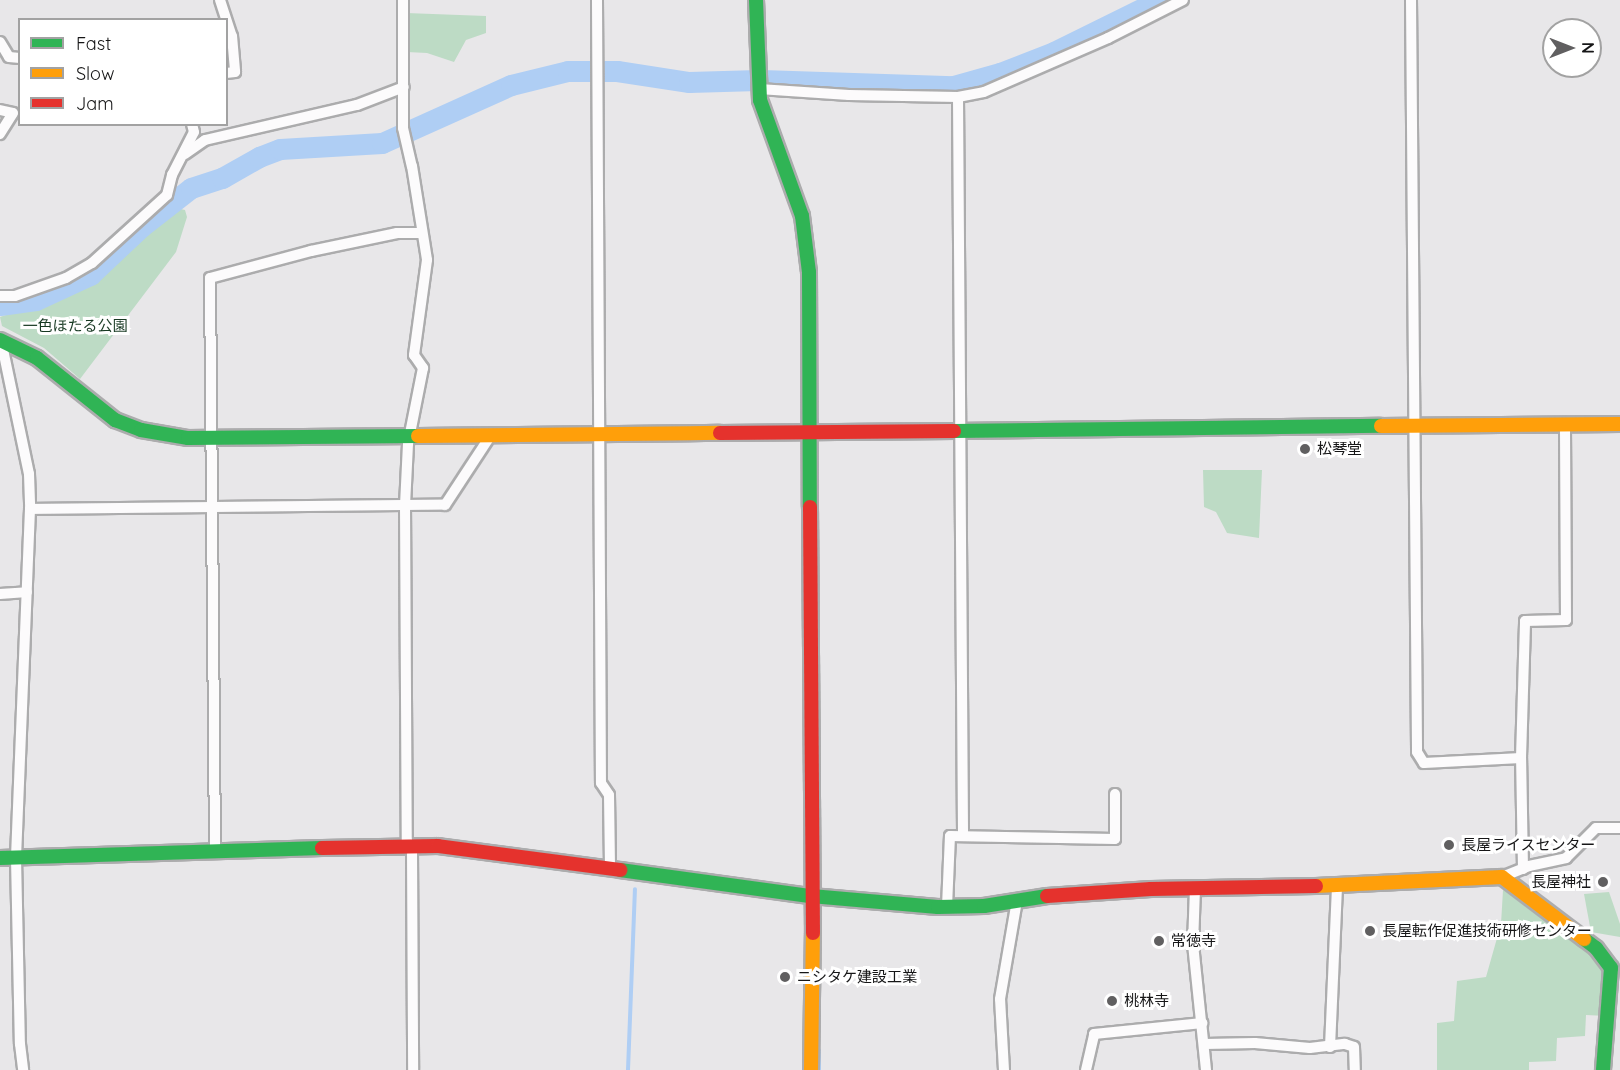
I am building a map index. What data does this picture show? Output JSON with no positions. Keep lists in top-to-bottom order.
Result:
{
  "parks": ["一色ほたる公園"],
  "places": [
    "松琴堂",
    "長屋ライスセンター",
    "長屋神社",
    "長屋転作促進技術研修センター",
    "常徳寺",
    "ニシタケ建設工業",
    "桃林寺"
  ],
  "legend": ["Fast", "Slow", "Jam"],
  "north": "right"
}
